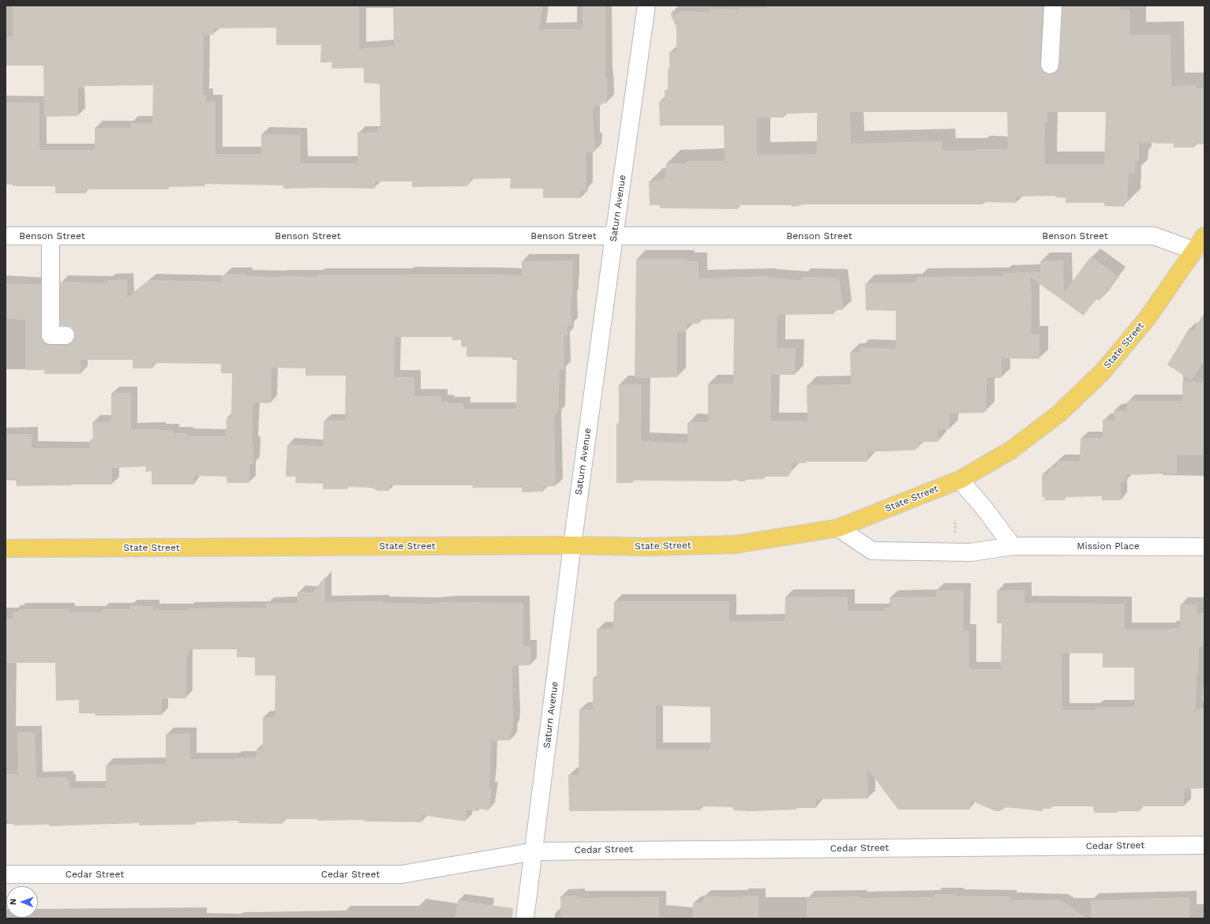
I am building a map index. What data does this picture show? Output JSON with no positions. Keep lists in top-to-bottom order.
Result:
{
  "streets": {
    "main road": ["State Street"],
    "street": [
      "Saturn Avenue",
      "Benson Street",
      "Mission Place",
      "Cedar Street"
    ]
  },
  "crossings": [
    ["Saturn Avenue", "Benson Street"],
    ["Saturn Avenue", "State Street"],
    ["Saturn Avenue", "Cedar Street"],
    ["Benson Street", "State Street"],
    ["State Street", "Mission Place"]
  ],
  "north": "left"
}
